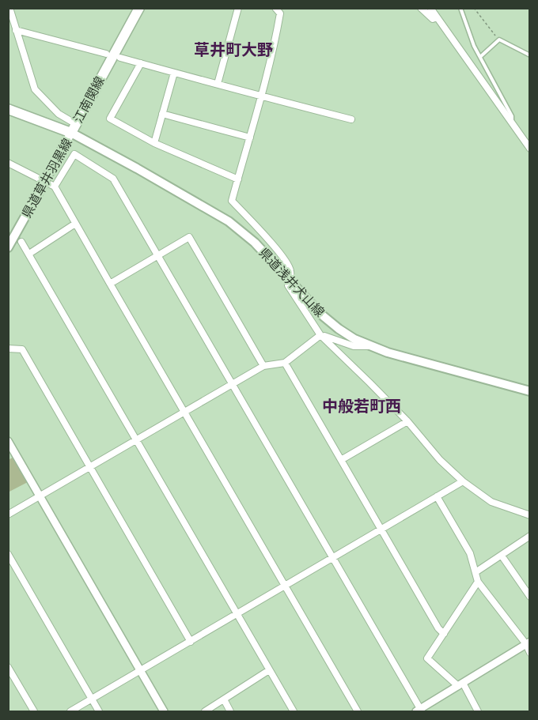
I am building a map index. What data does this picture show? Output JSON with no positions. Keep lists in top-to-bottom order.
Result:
{
  "streets": {
    "main road": ["江南関線", "県道草井羽黒線", "県道浅井犬山線"]
  },
  "crossings": [
    ["江南関線", "県道草井羽黒線"],
    ["江南関線", "県道浅井犬山線"],
    ["県道草井羽黒線", "県道浅井犬山線"]
  ],
  "districts": ["草井町大野", "中般若町西"]
}
